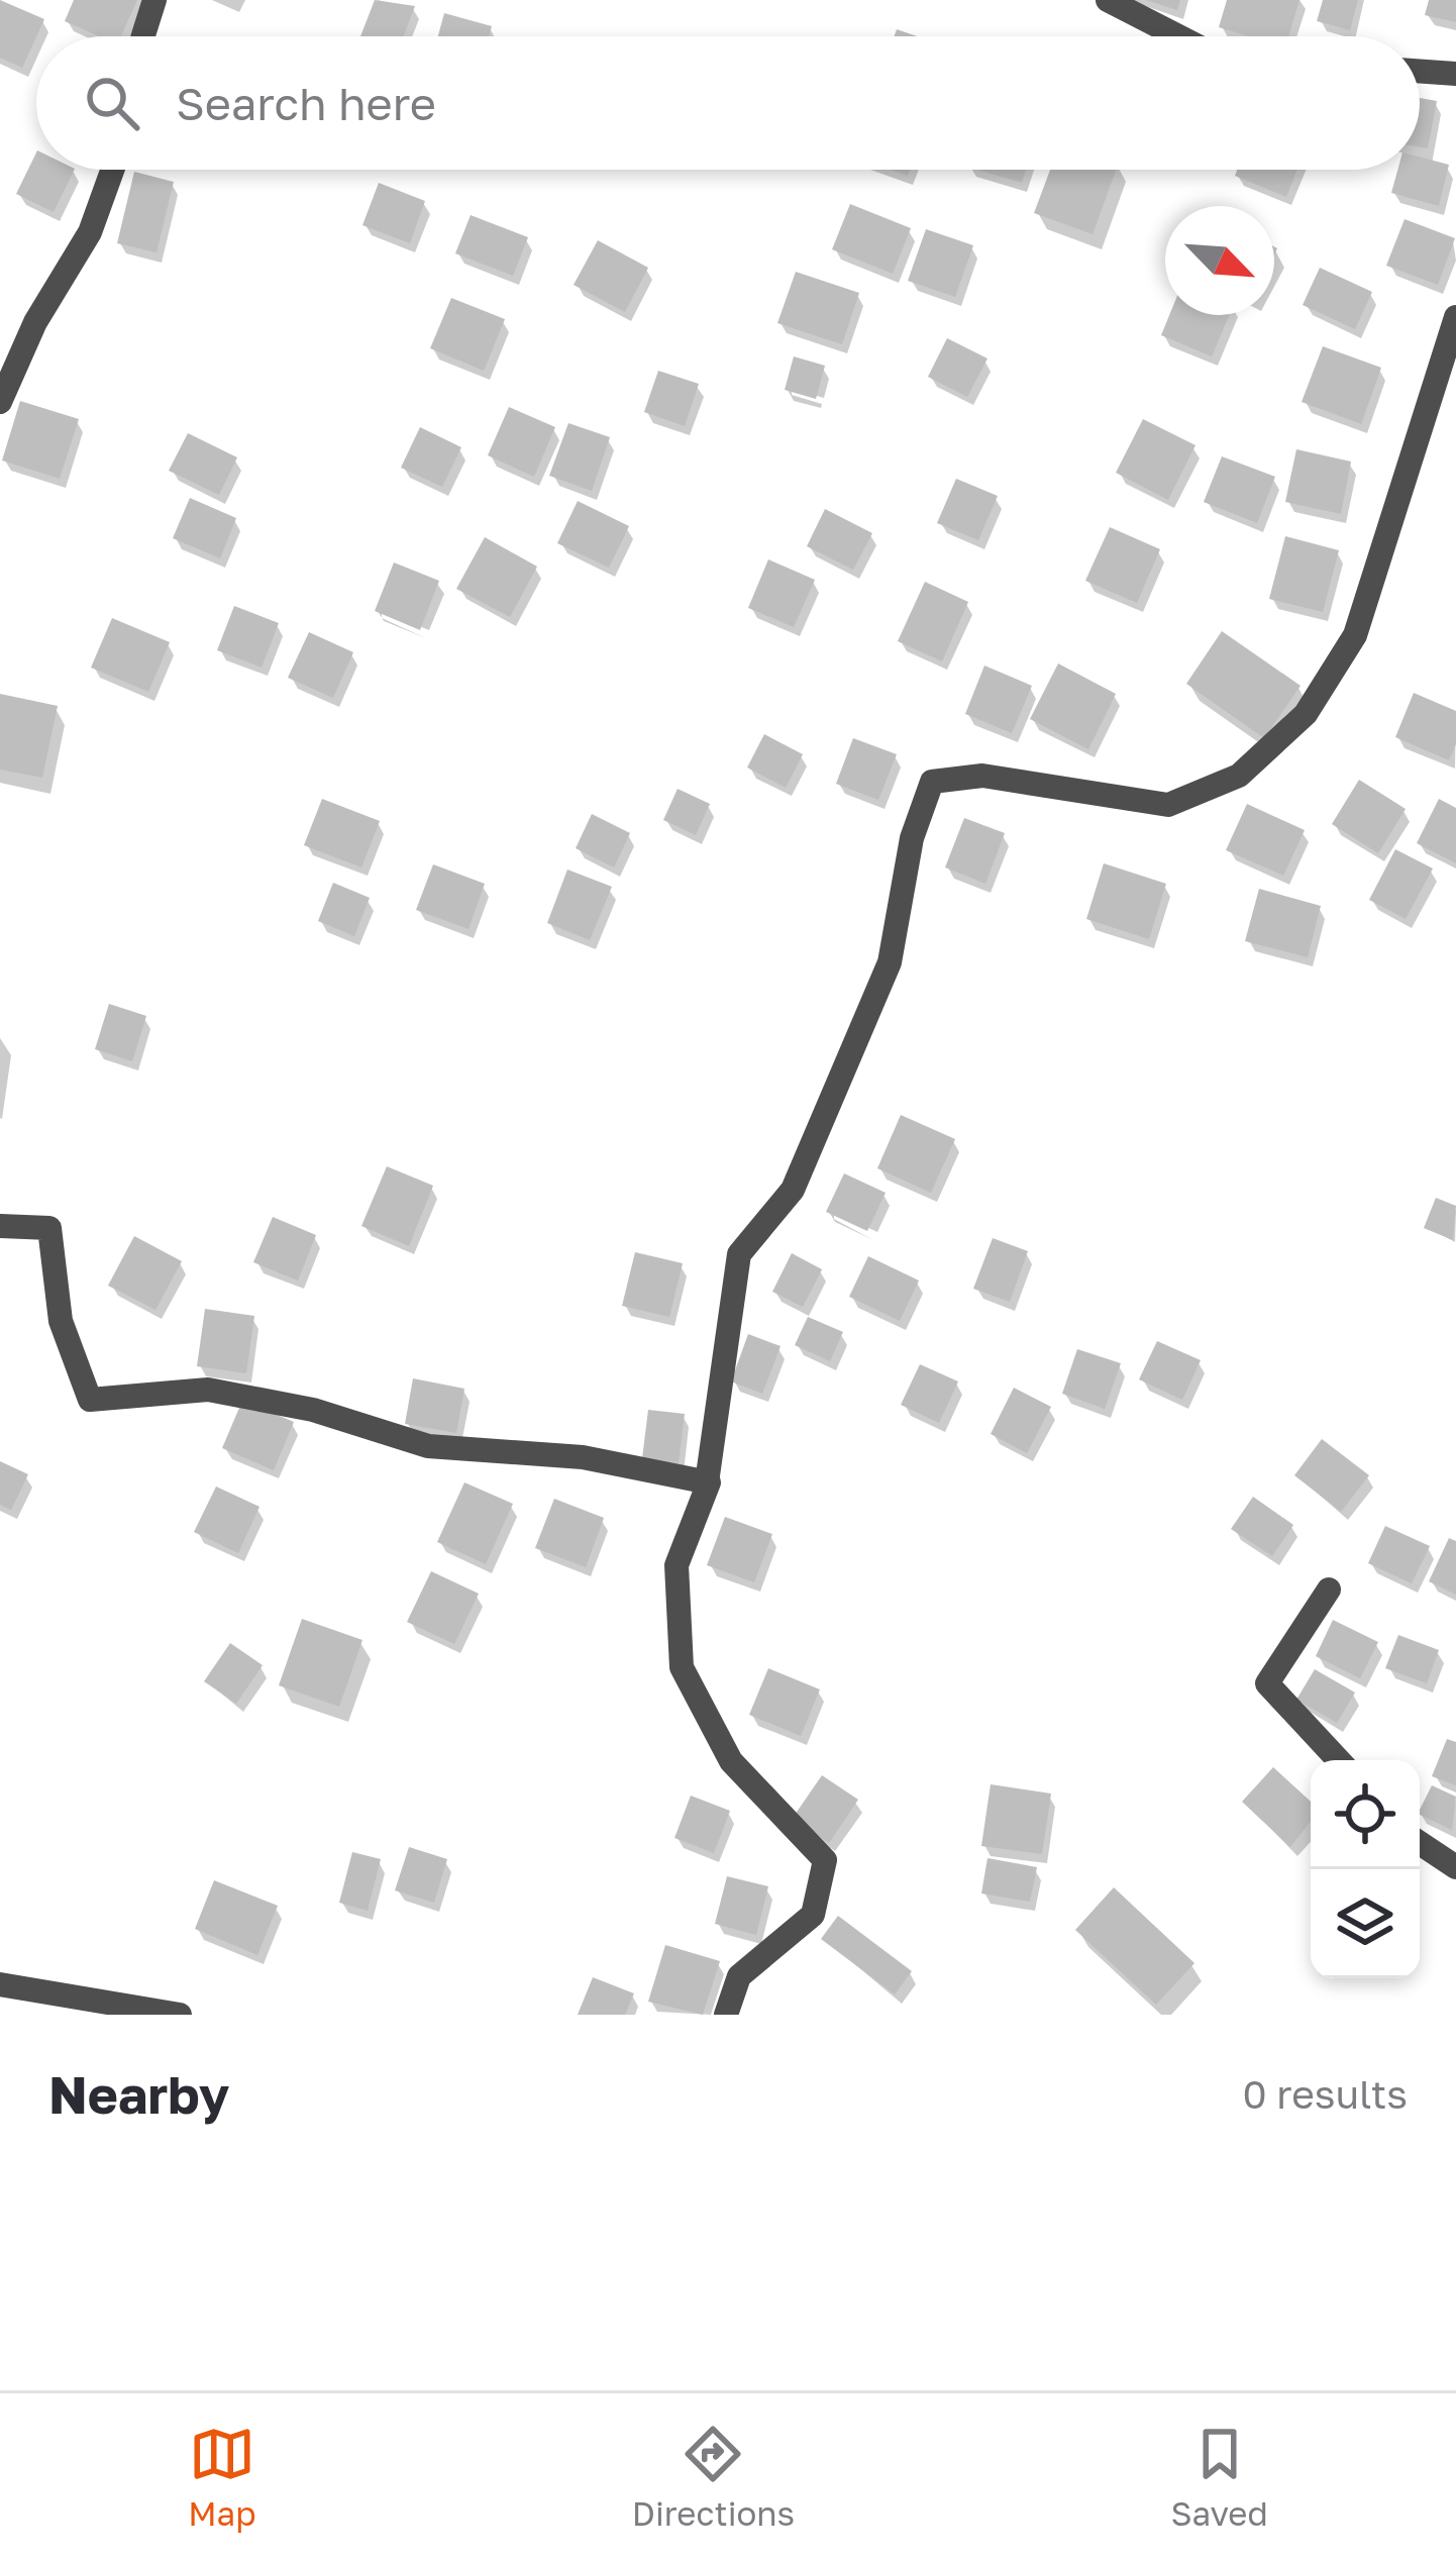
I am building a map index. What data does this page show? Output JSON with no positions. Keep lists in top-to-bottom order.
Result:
{
  "north": "bottom right",
  "page": {
    "search": "Search here",
    "heading": ["Nearby", "0 results"],
    "nav": ["Map", "Directions", "Saved"]
  }
}
